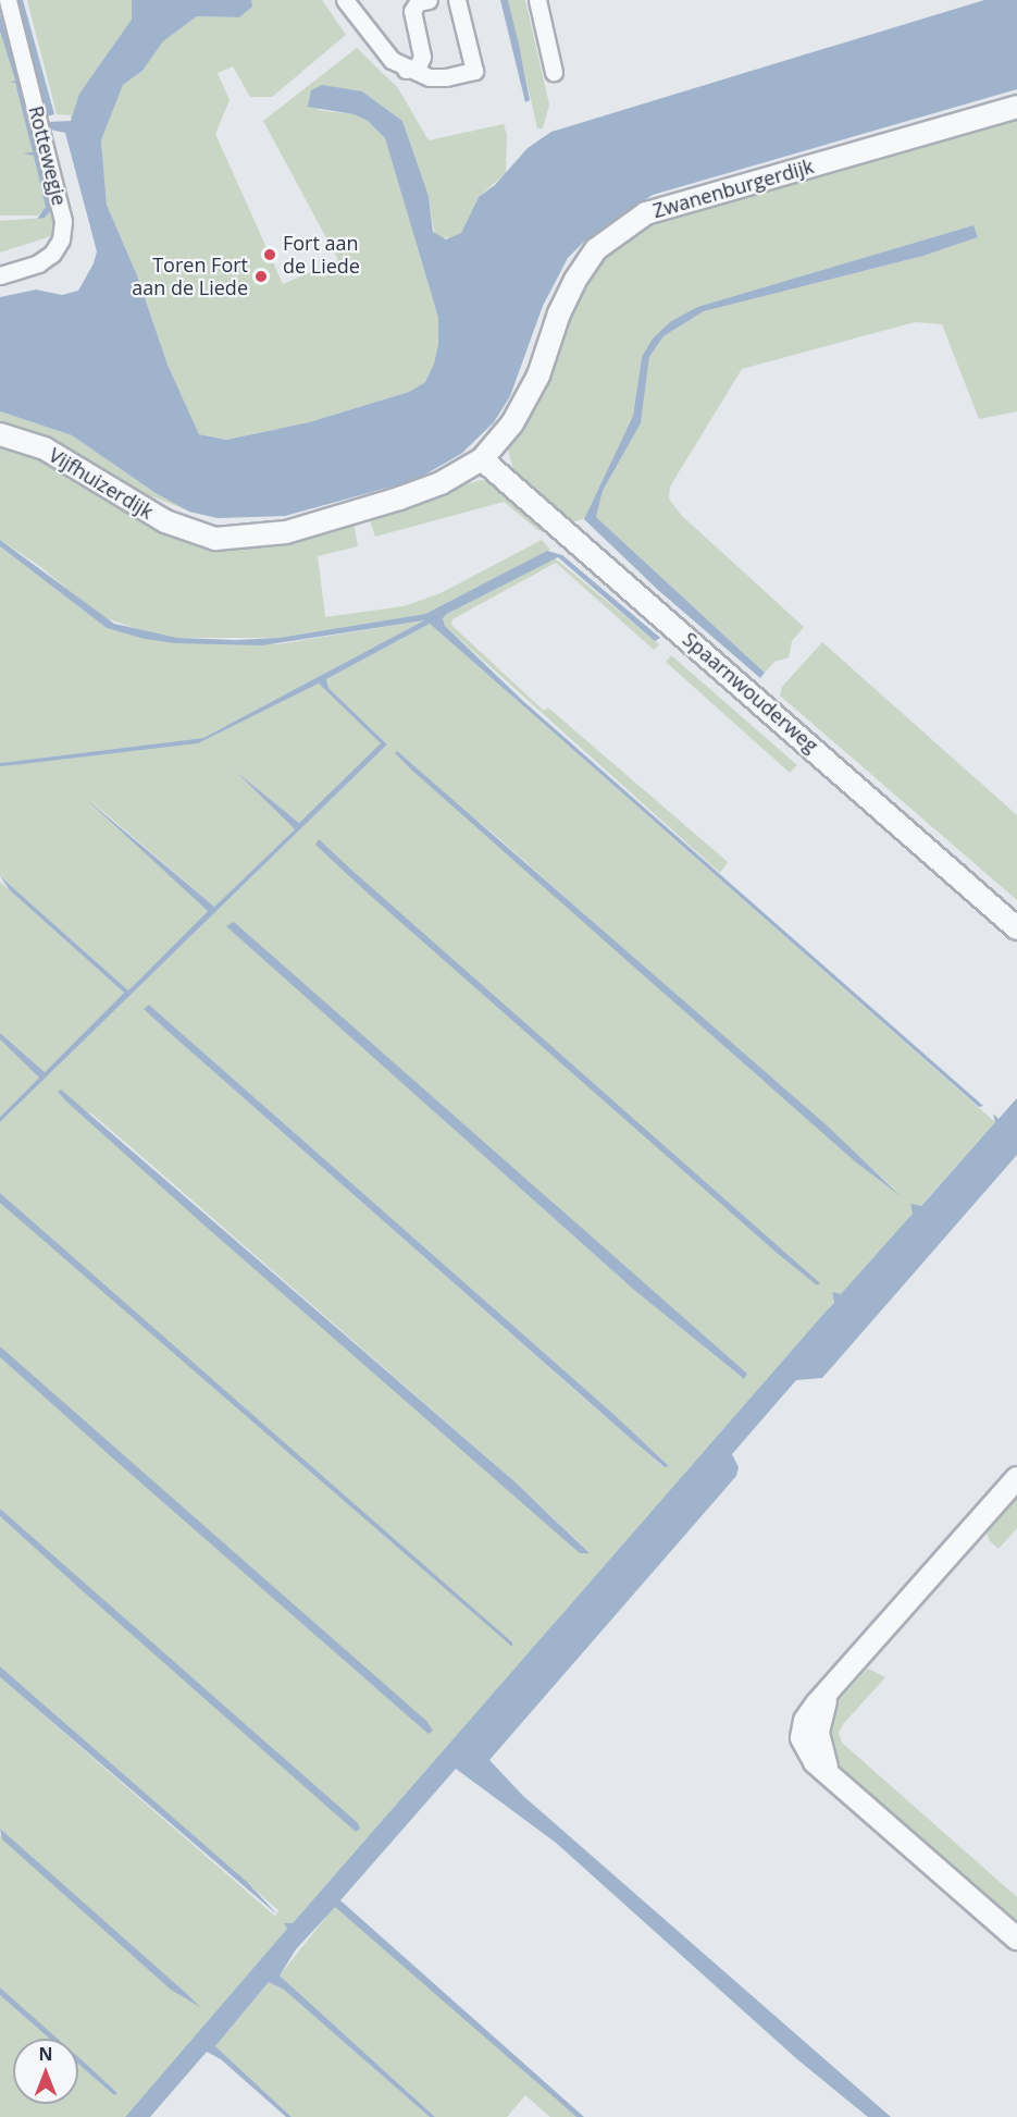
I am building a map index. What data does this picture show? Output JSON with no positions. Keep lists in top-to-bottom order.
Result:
{
  "streets": {
    "street": [
      "Rottewegje",
      "Zwanenburgerdijk",
      "Vijfhuizerdijk",
      "Spaarnwouderweg"
    ]
  },
  "crossings": [
    ["Zwanenburgerdijk", "Vijfhuizerdijk"],
    ["Zwanenburgerdijk", "Spaarnwouderweg"]
  ],
  "places": ["Fort aan de Liede", "Toren Fort aan de Liede"],
  "north": "top"
}
